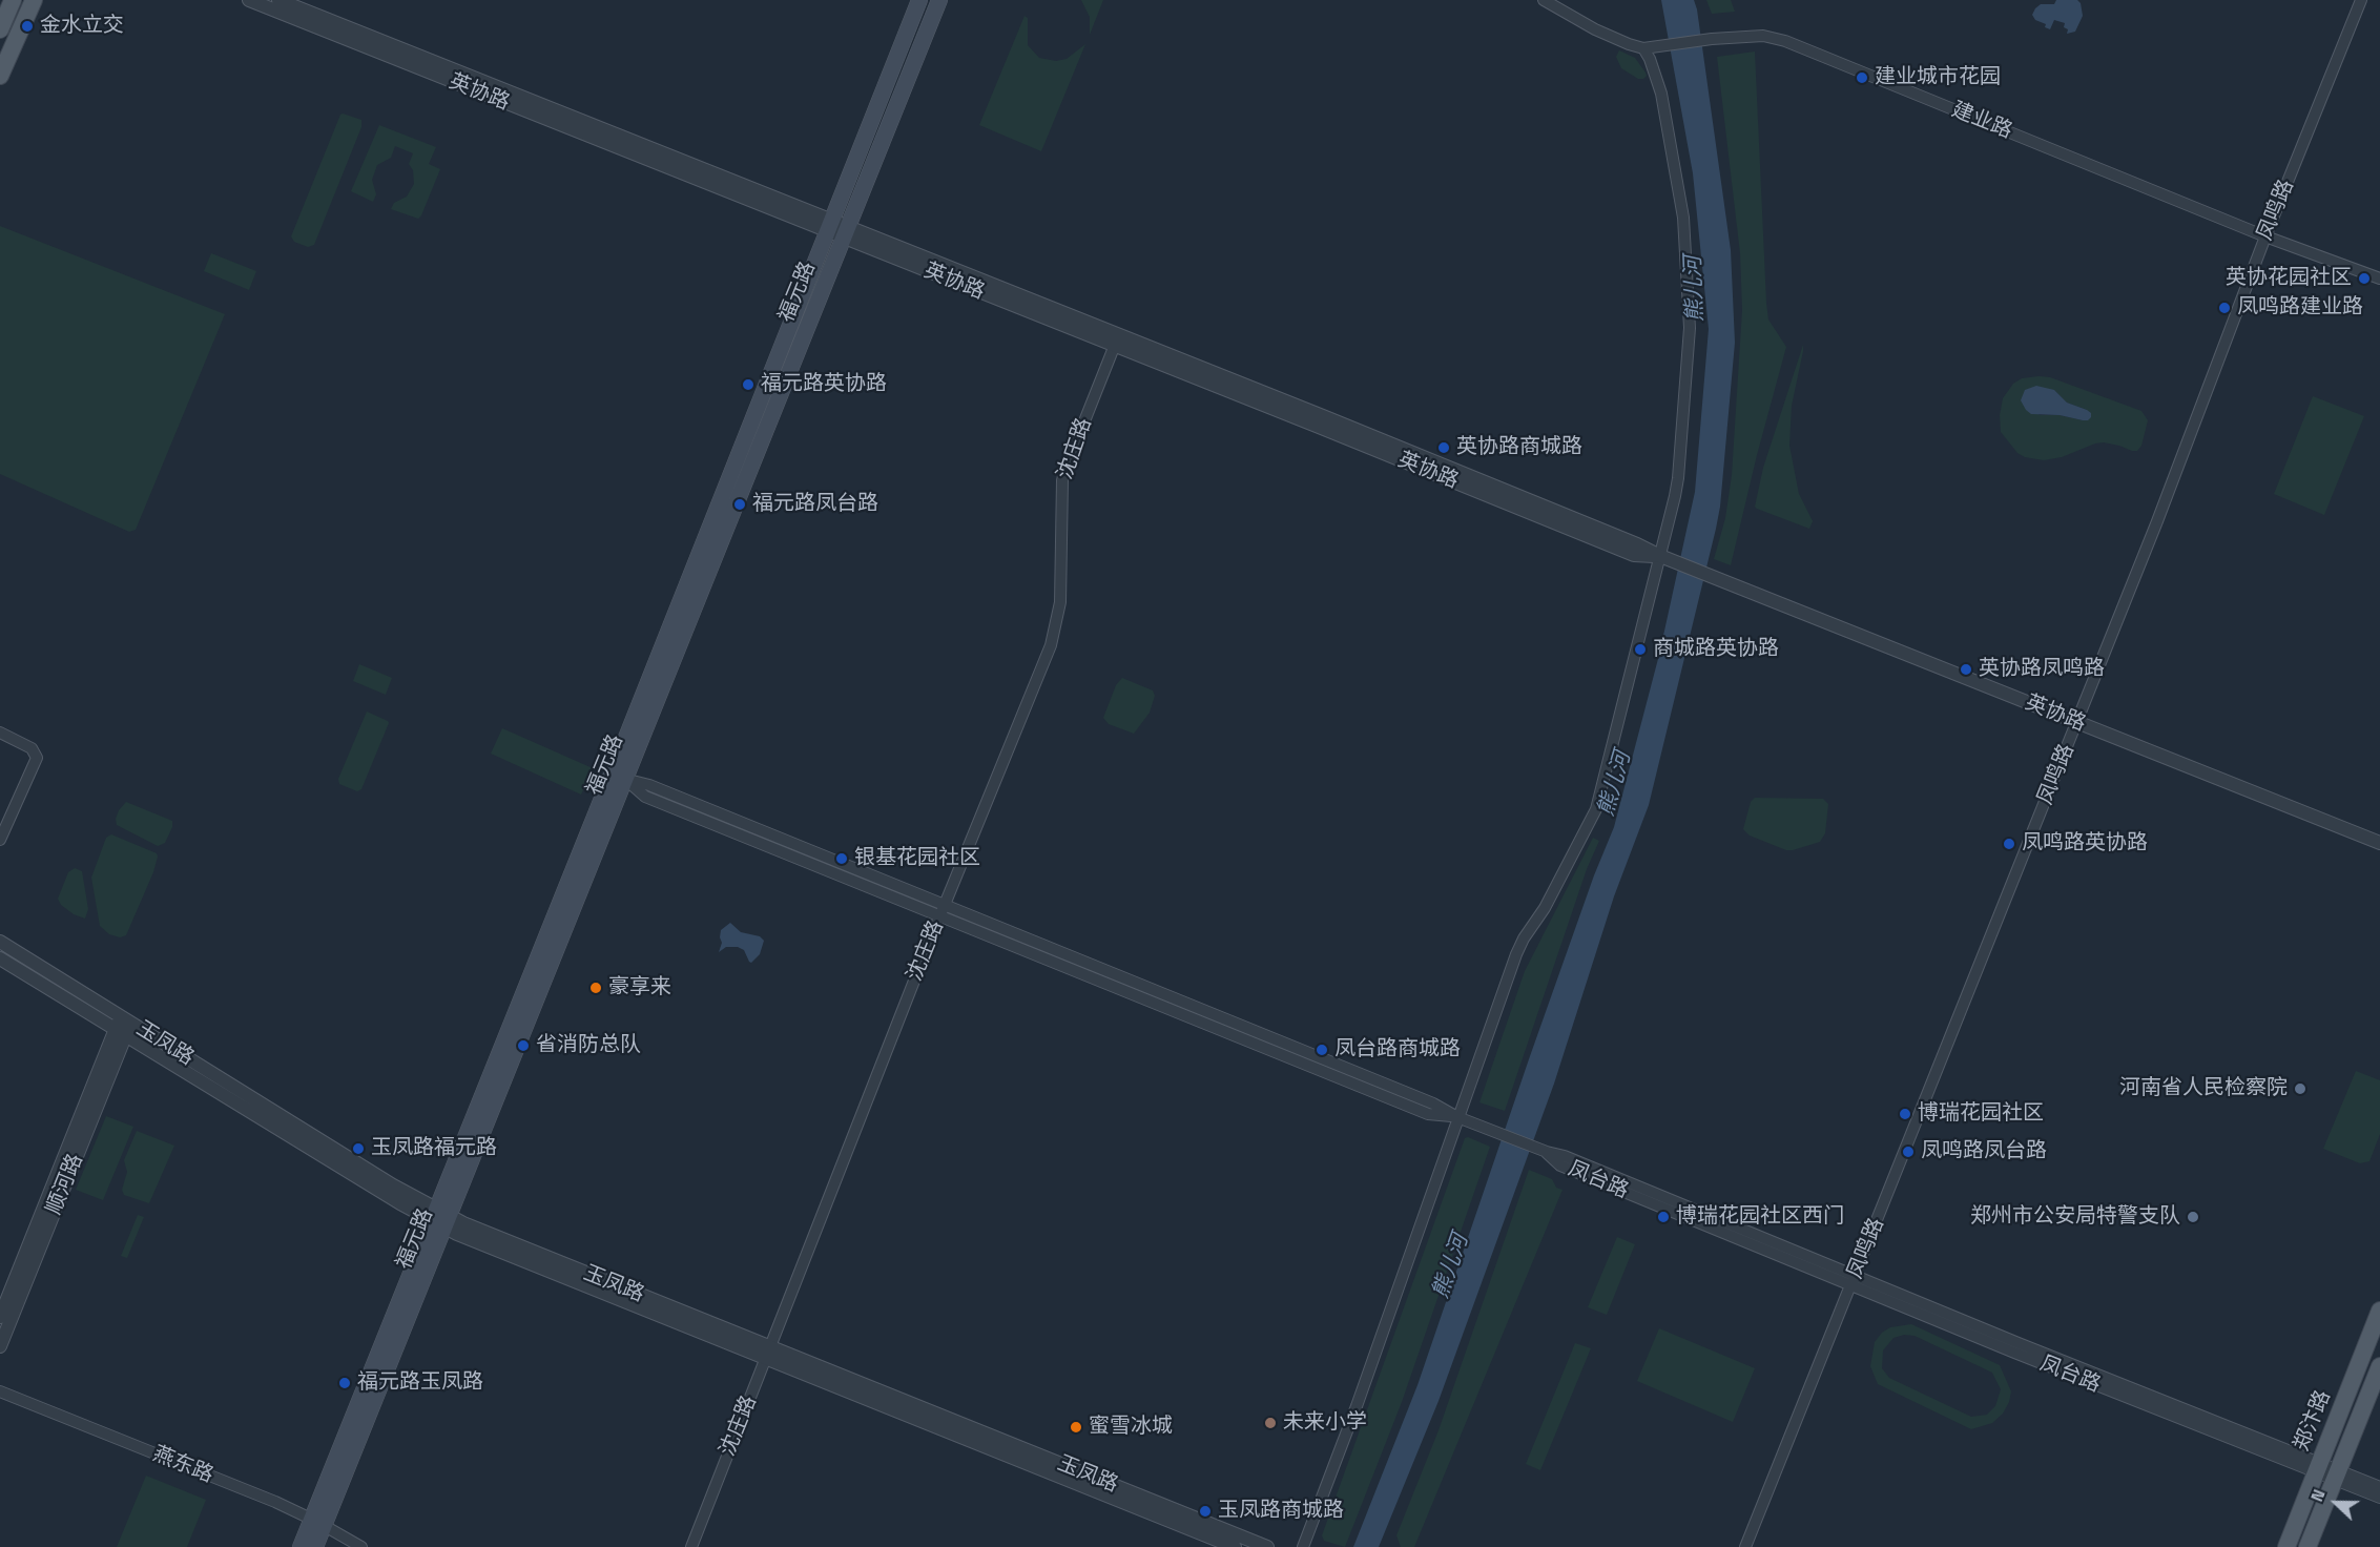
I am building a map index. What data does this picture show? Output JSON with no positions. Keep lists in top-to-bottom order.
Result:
{
  "streets": {
    "main road": ["福元路", "郑汴路"],
    "street": [
      "英协路",
      "建业路",
      "凤鸣路",
      "沈庄路",
      "玉凤路",
      "凤台路",
      "顺河路",
      "燕东路"
    ]
  },
  "crossings": [
    ["英协路", "凤鸣路"],
    ["英协路", "福元路"],
    ["英协路", "沈庄路"],
    ["建业路", "凤鸣路"],
    ["凤鸣路", "凤台路"],
    ["福元路", "玉凤路"],
    ["福元路", "凤台路"],
    ["福元路", "燕东路"],
    ["沈庄路", "玉凤路"],
    ["沈庄路", "凤台路"],
    ["玉凤路", "顺河路"],
    ["凤台路", "郑汴路"]
  ],
  "water": ["熊儿河"],
  "places": [
    "金水立交",
    "建业城市花园",
    "英协花园社区",
    "凤鸣路建业路",
    "福元路英协路",
    "英协路商城路",
    "福元路凤台路",
    "商城路英协路",
    "英协路凤鸣路",
    "凤鸣路英协路",
    "银基花园社区",
    "豪享来",
    "省消防总队",
    "凤台路商城路",
    "河南省人民检察院",
    "博瑞花园社区",
    "玉凤路福元路",
    "凤鸣路凤台路",
    "博瑞花园社区西门",
    "郑州市公安局特警支队",
    "福元路玉凤路",
    "未来小学",
    "蜜雪冰城",
    "玉凤路商城路"
  ],
  "north": "left"
}
